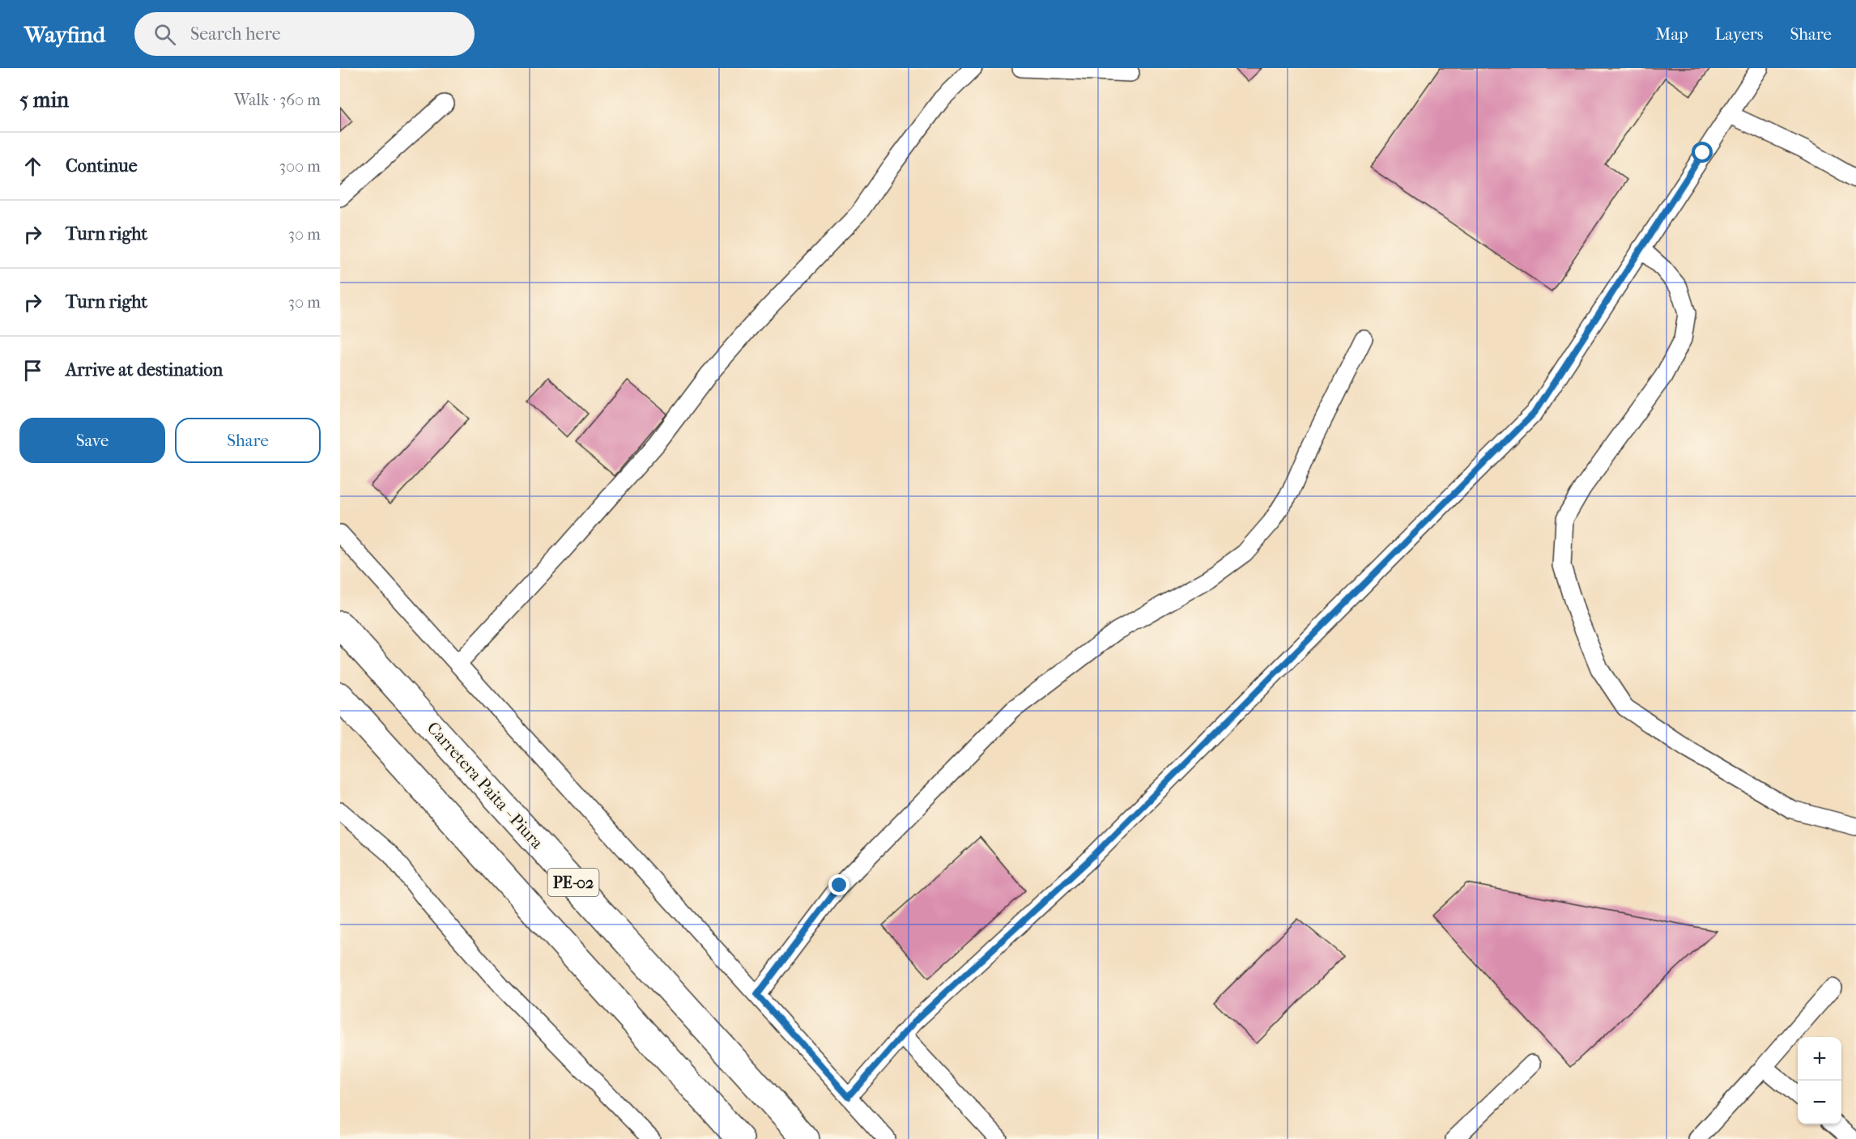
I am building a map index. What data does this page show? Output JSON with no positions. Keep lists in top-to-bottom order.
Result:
{
  "streets": {
    "highway": ["Carretera Paita - Piura", "PE-02"]
  },
  "page": {
    "header": "Wayfind",
    "search": "Search here",
    "nav": ["Map", "Layers", "Share"],
    "heading": ["5 min", "Walk · 360 m"],
    "list": [
      ["Continue", "300 m"],
      ["Turn right", "30 m"],
      ["Turn right", "30 m"],
      "Arrive at destination"
    ],
    "buttons": ["Save", "Share"],
    "map_buttons": ["+", "−"]
  }
}
